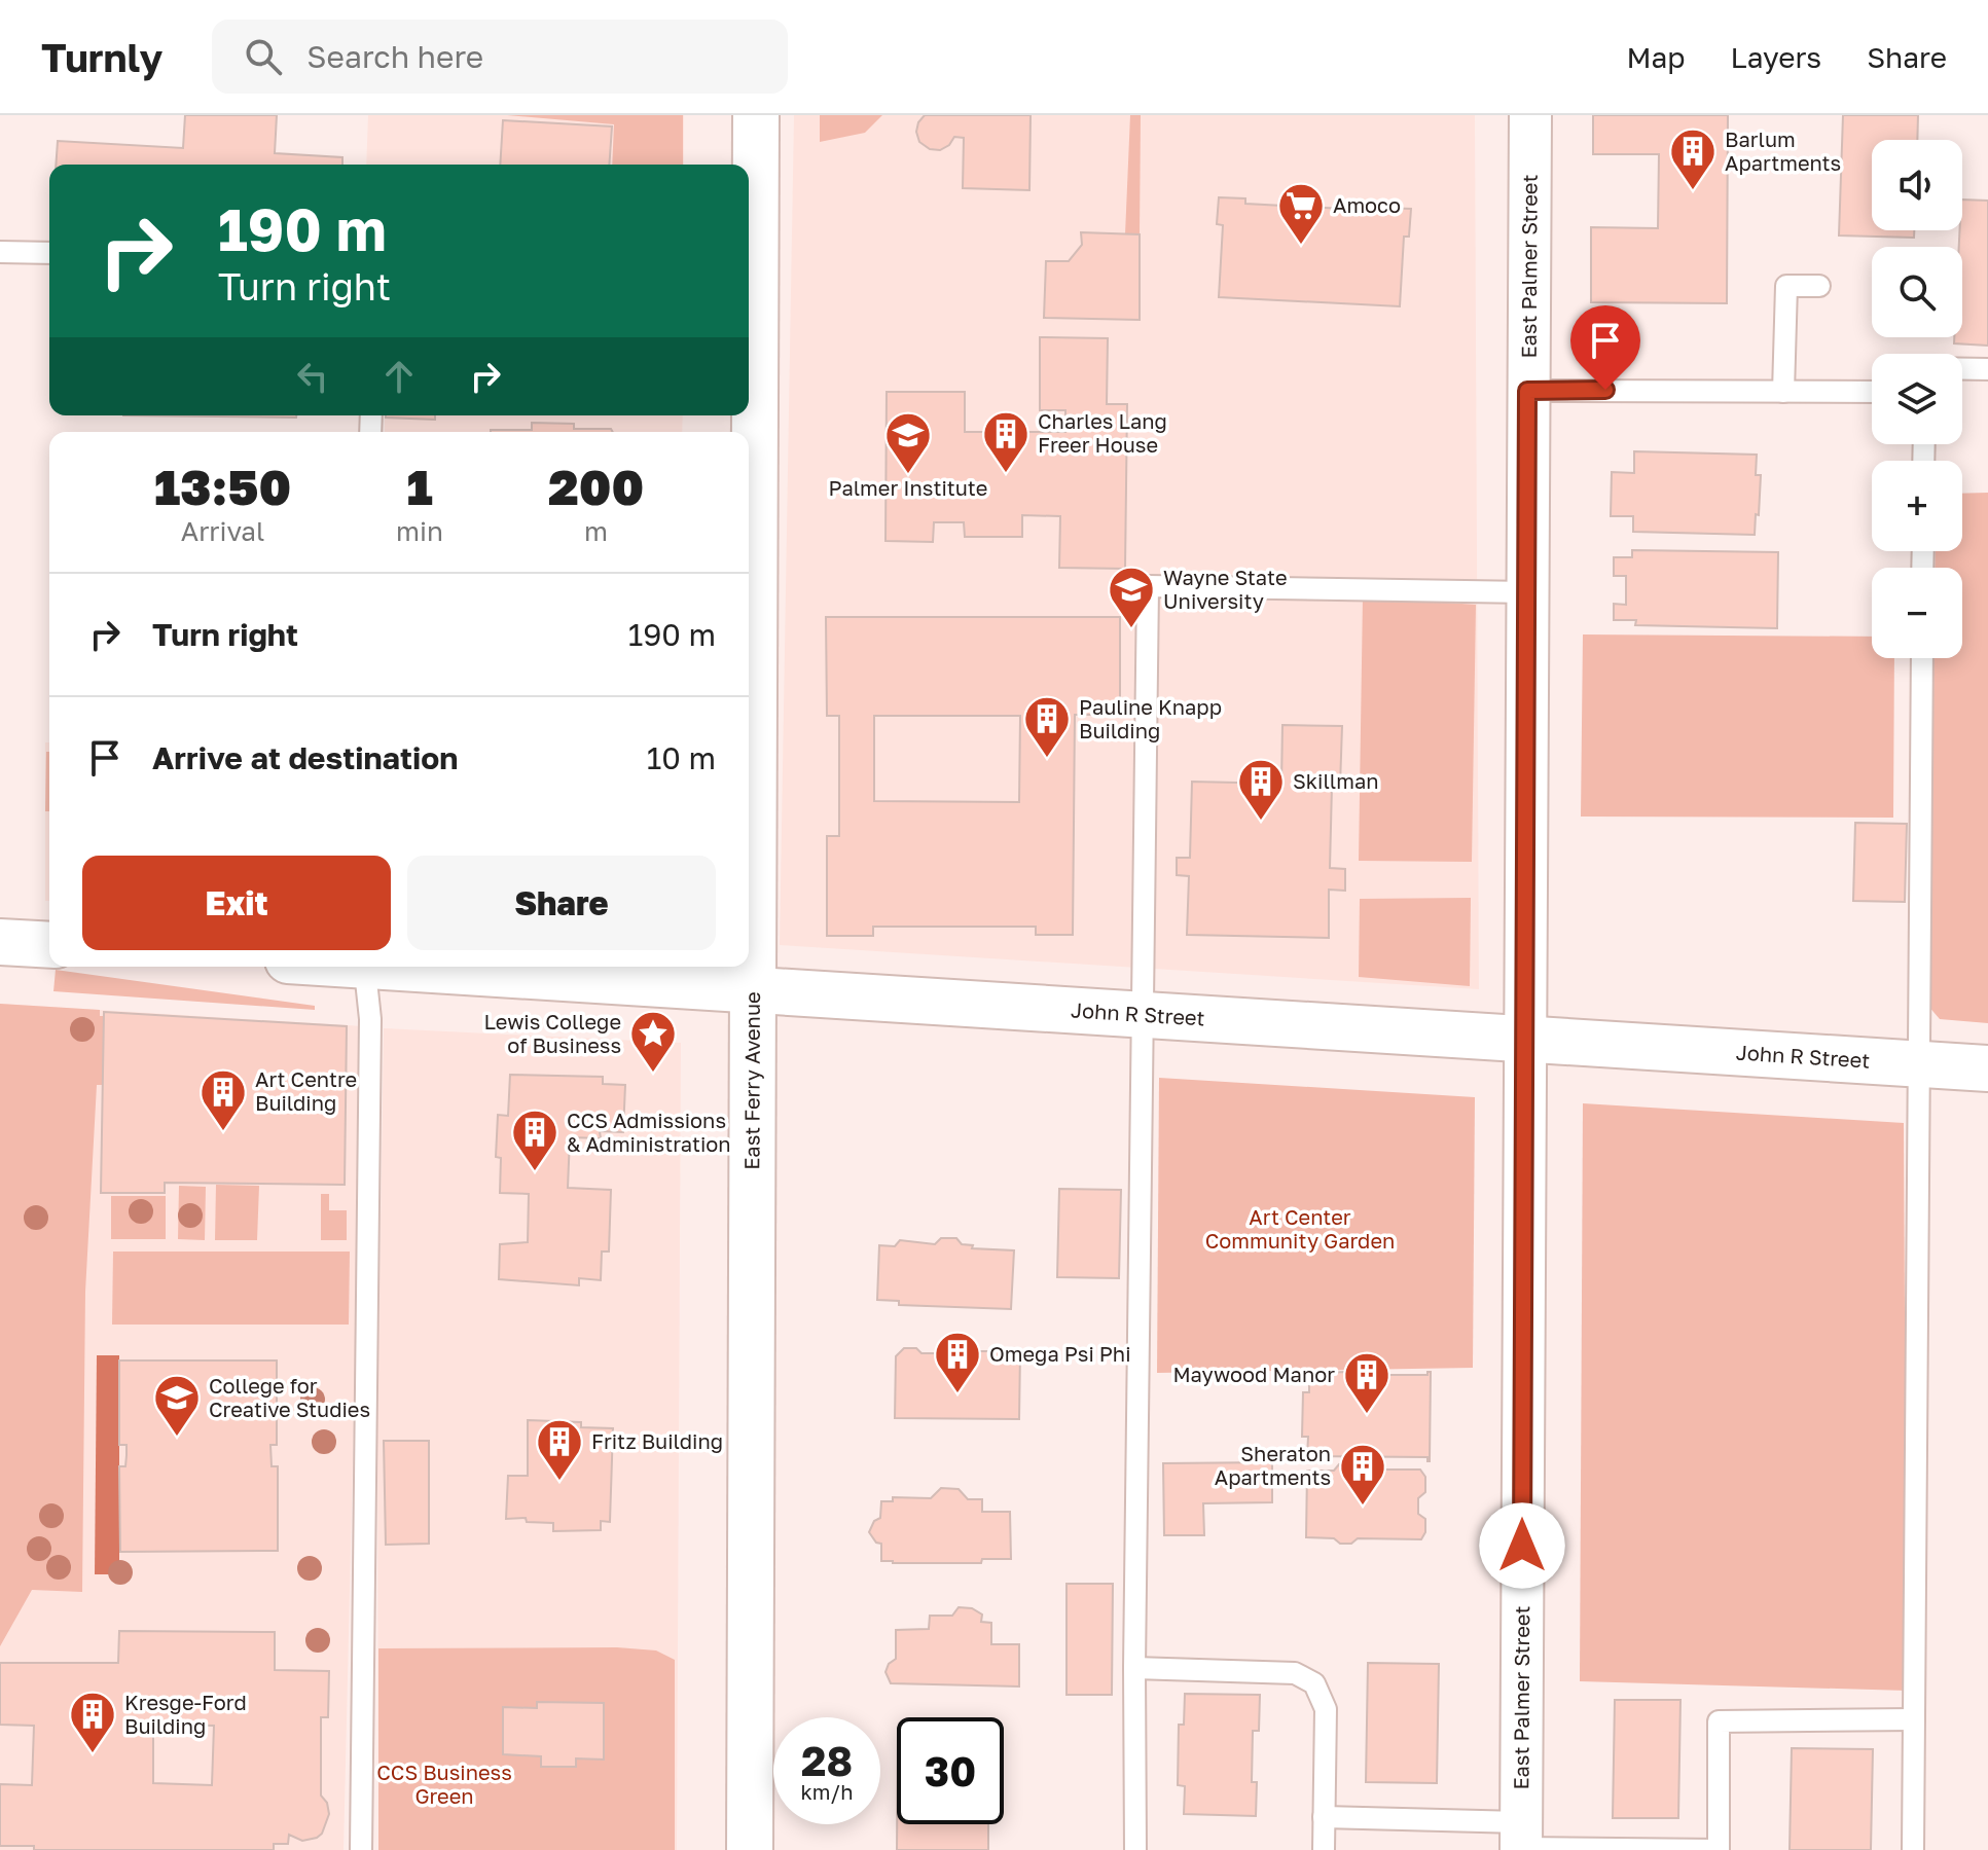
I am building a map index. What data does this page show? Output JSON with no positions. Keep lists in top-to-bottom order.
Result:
{
  "streets": {
    "street": ["East Palmer Street", "John R Street", "East Ferry Avenue"]
  },
  "crossings": [
    ["East Palmer Street", "John R Street"],
    ["John R Street", "East Ferry Avenue"]
  ],
  "parks": ["Art Center Community Garden", "CCS Business Green"],
  "places": {
    "building": [
      "Barlum Apartments",
      "Charles Lang Freer House",
      "Pauline Knapp Building",
      "Skillman",
      "Art Centre Building",
      "CCS Admissions & Administration",
      "Omega Psi Phi",
      "Maywood Manor",
      "Fritz Building",
      "Sheraton Apartments",
      "Kresge-Ford Building"
    ],
    "supermarket": ["Amoco"],
    "school or university": ["Palmer Institute", "Wayne State University", "College for Creative Studies"],
    "place": ["Lewis College of Business"]
  },
  "page": {
    "header": "Turnly",
    "search": "Search here",
    "nav": ["Map", "Layers", "Share"],
    "map_buttons": ["+", "−"],
    "turn": ["190 m", "Turn right"],
    "eta": [
      "13:50",
      "Arrival",
      "1",
      "min",
      "200",
      "m"
    ],
    "list": [
      {
        "name": "Turn right",
        "value": "190 m"
      },
      {
        "name": "Arrive at destination",
        "value": "10 m"
      }
    ],
    "buttons": ["Exit", "Share"],
    "speed": "28 km/h",
    "limit": "30"
  }
}
